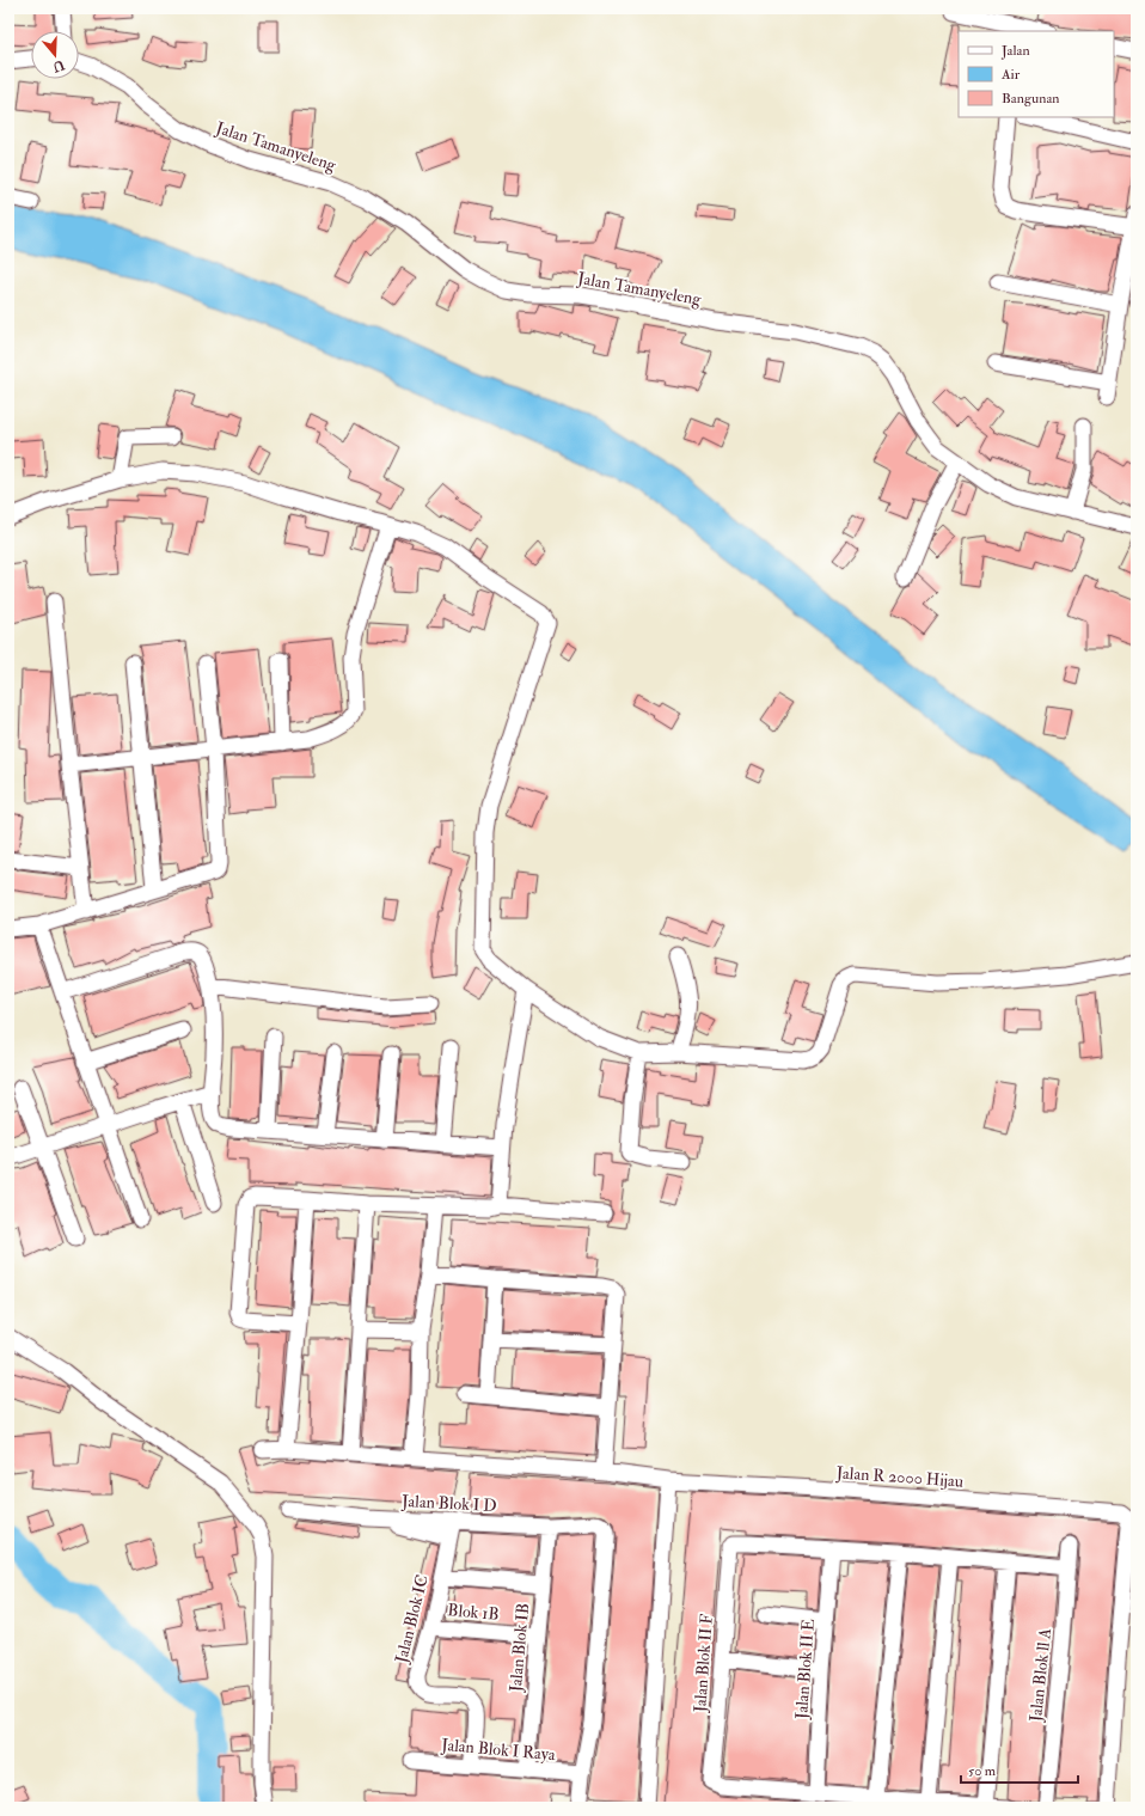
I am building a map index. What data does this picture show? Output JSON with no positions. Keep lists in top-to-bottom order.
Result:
{
  "streets": {
    "street": [
      "Jalan Tamanyeleng",
      "Jalan R 2000 Hijau",
      "Jalan Blok I D",
      "Blok 1B",
      "Jalan Blok IC",
      "Jalan Blok IB",
      "Jalan Blok II F",
      "Jalan Blok II E",
      "Jalan Blok ll A",
      "Jalan Blok I Raya"
    ]
  },
  "crossings": [
    ["Jalan Blok I D", "Jalan Blok IC"],
    ["Jalan Blok I D", "Jalan Blok IB"],
    ["Jalan Blok I D", "Jalan Blok I Raya"],
    ["Blok 1B", "Jalan Blok IC"],
    ["Blok 1B", "Jalan Blok IB"],
    ["Jalan Blok IC", "Jalan Blok I Raya"],
    ["Jalan Blok IB", "Jalan Blok I Raya"],
    ["Jalan Blok II F", "Jalan Blok II E"]
  ],
  "legend": ["Jalan", "Air", "Bangunan"],
  "scale_bar": "50 m",
  "north": "bottom"
}
